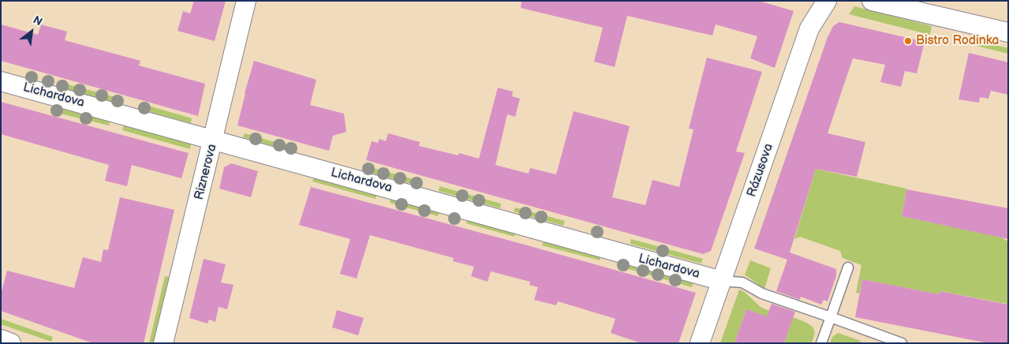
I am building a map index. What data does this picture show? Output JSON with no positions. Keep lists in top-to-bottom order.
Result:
{
  "streets": {
    "street": ["Lichardova", "Rázusova", "Riznerova"]
  },
  "crossings": [
    ["Lichardova", "Rázusova"],
    ["Lichardova", "Riznerova"]
  ],
  "places": ["Bistro Rodinka"],
  "north": "top right"
}
